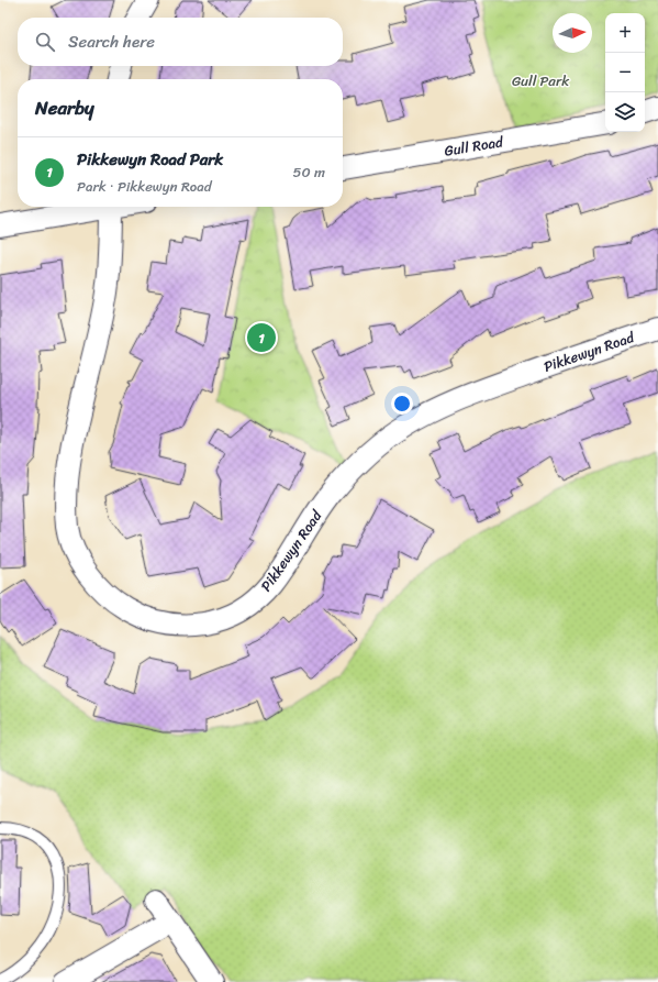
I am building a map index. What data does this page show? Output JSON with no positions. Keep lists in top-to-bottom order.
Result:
{
  "streets": {
    "street": ["Gull Road", "Pikkewyn Road"]
  },
  "parks": ["Gull Park"],
  "north": "right",
  "page": {
    "map_buttons": ["+", "−"],
    "search": "Search here",
    "heading": "Nearby",
    "list": [
      {
        "mark": "1",
        "name": "Pikkewyn Road Park",
        "note": "Park · Pikkewyn Road",
        "value": "50 m"
      }
    ],
    "pins": "1"
  }
}
